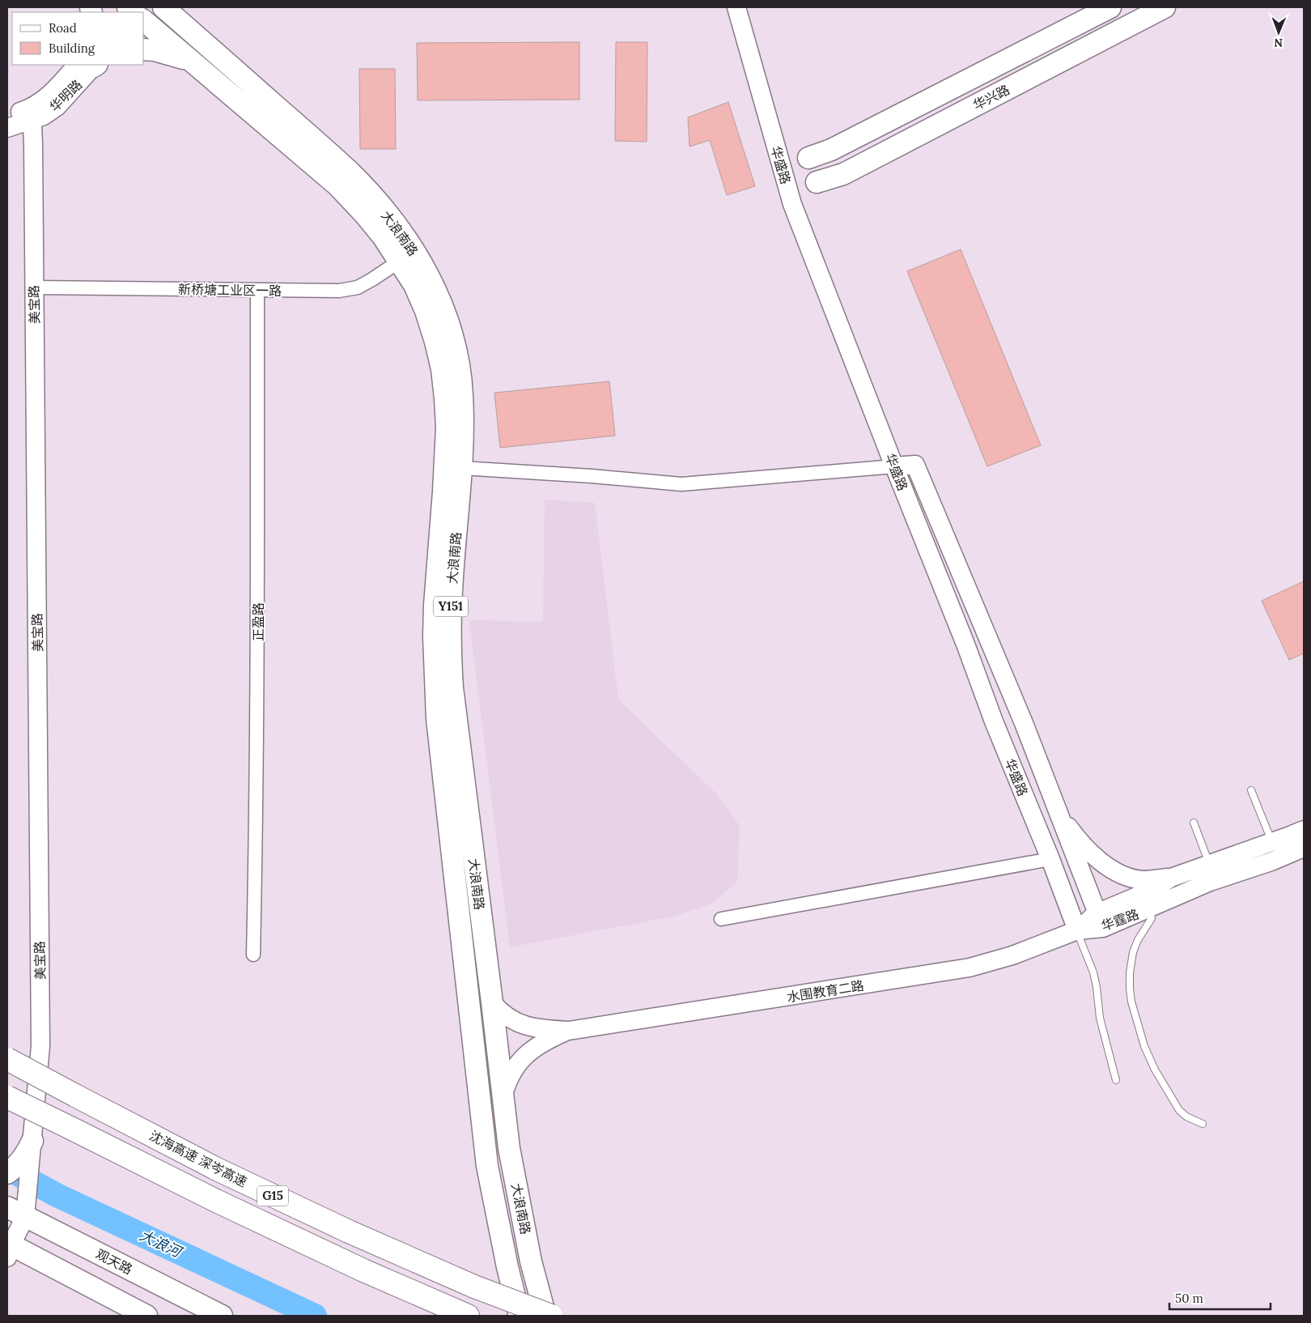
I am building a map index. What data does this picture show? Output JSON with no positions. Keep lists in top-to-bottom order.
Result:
{
  "streets": {
    "highway": ["沈海高速 深岑高速", "G15"],
    "main road": [
      "华明路",
      "华兴路",
      "华盛路",
      "大浪南路",
      "美宝路",
      "Y151",
      "华霆路",
      "水围教育二路",
      "观天路"
    ],
    "street": ["新桥塘工业区一路", "正盈路"]
  },
  "crossings": [
    ["华明路", "美宝路"],
    ["华盛路", "华霆路"],
    ["华盛路", "水围教育二路"],
    ["大浪南路", "新桥塘工业区一路"],
    ["新桥塘工业区一路", "美宝路"],
    ["新桥塘工业区一路", "正盈路"],
    ["美宝路", "观天路"],
    ["华霆路", "水围教育二路"]
  ],
  "water": ["大浪河"],
  "legend": ["Road", "Building"],
  "scale_bar": "50 m",
  "north": "bottom"
}
